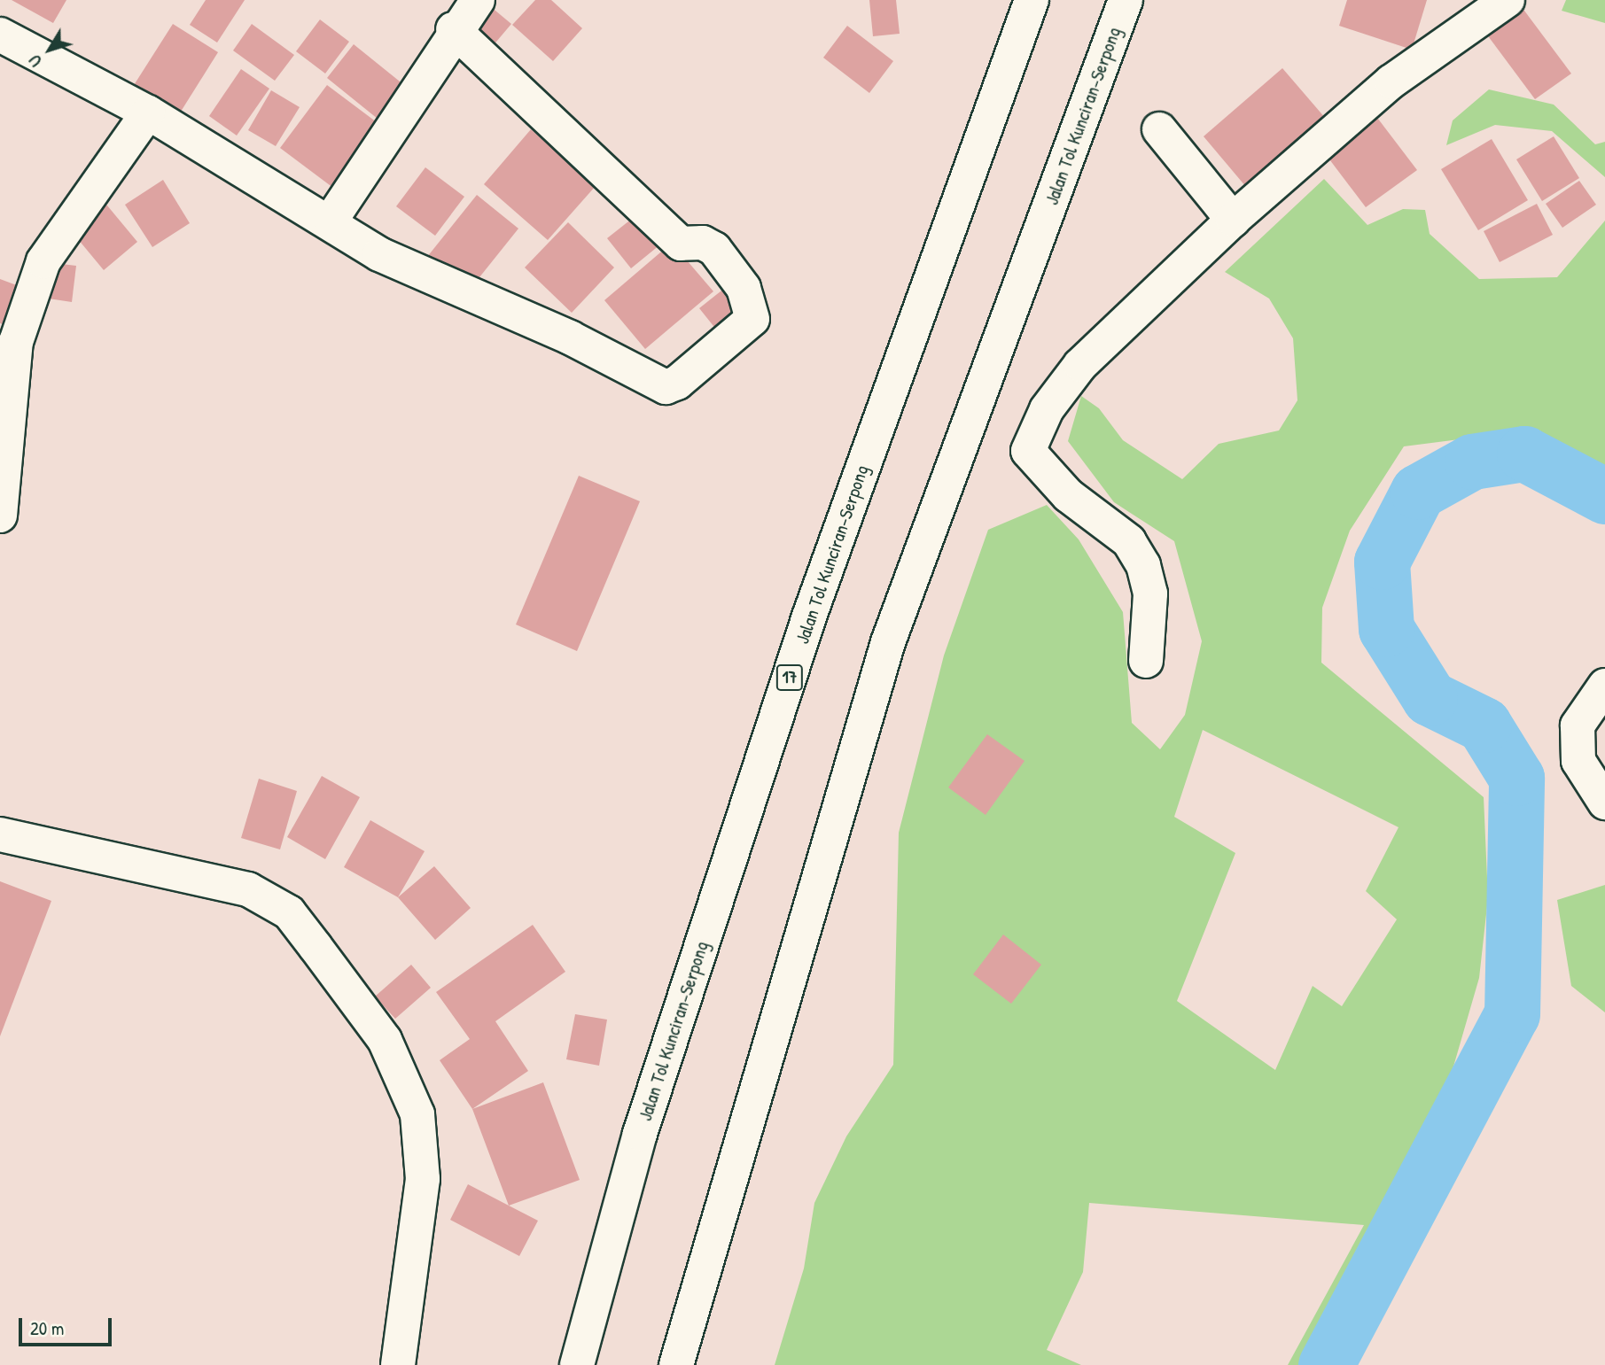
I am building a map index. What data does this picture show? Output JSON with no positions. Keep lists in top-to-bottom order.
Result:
{
  "streets": {
    "main road": ["Jalan Tol Kunciran–Serpong", "17"]
  },
  "scale_bar": "20 m",
  "north": "bottom left"
}
